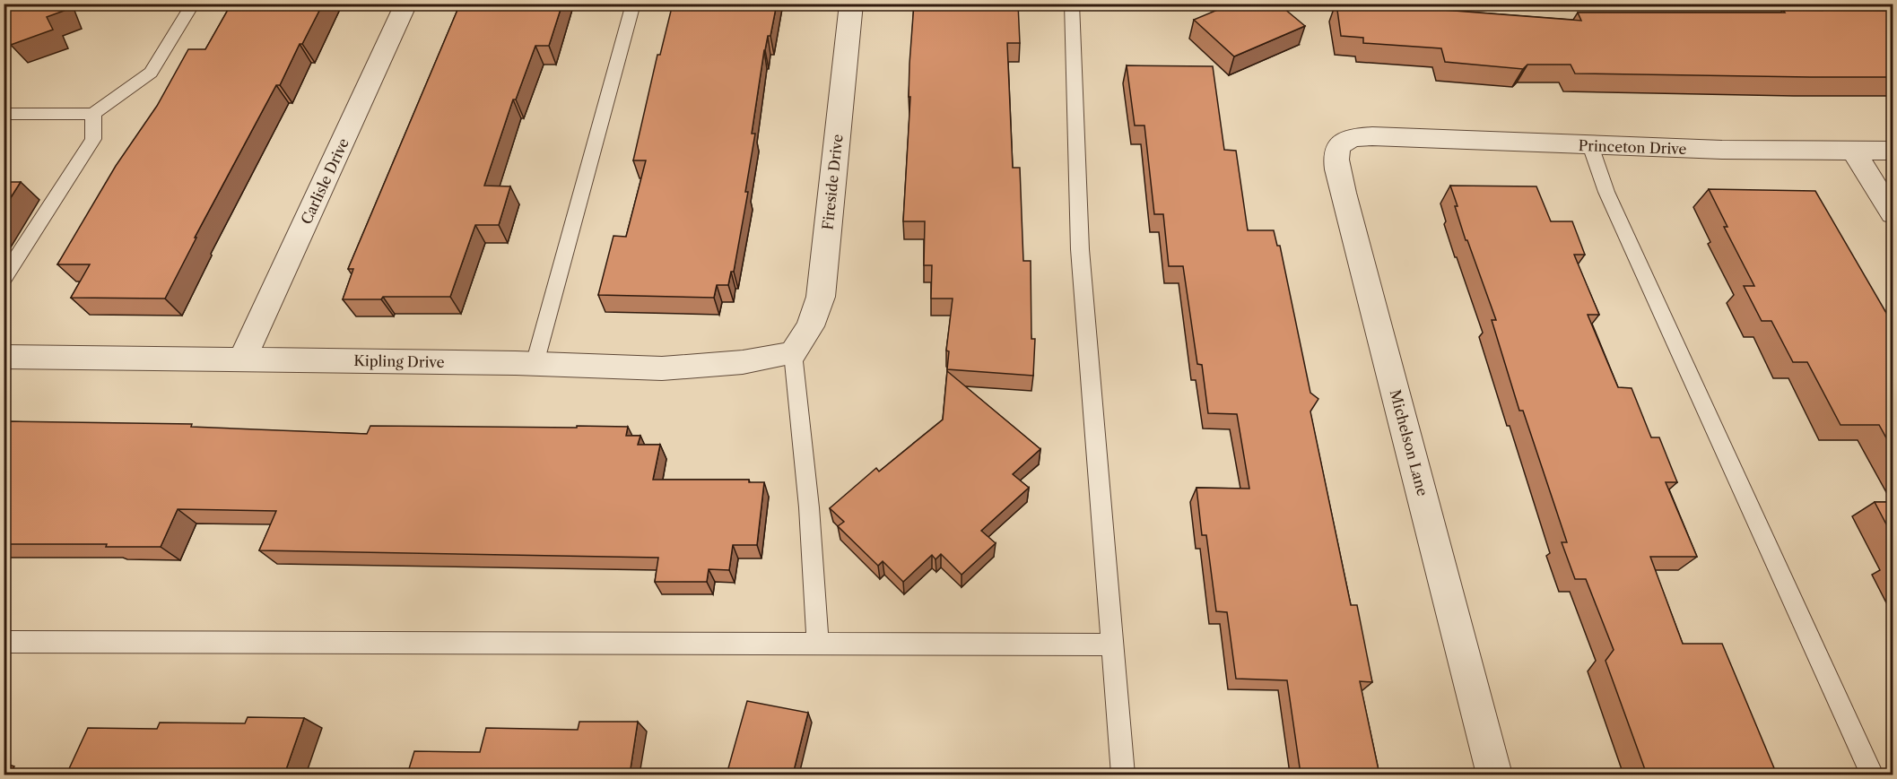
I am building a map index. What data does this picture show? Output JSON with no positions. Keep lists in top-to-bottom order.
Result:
{
  "streets": {
    "street": [
      "Princeton Drive",
      "Carlisle Drive",
      "Fireside Drive",
      "Kipling Drive",
      "Michelson Lane"
    ]
  },
  "crossings": [
    ["Princeton Drive", "Michelson Lane"],
    ["Carlisle Drive", "Kipling Drive"],
    ["Fireside Drive", "Kipling Drive"]
  ]
}
